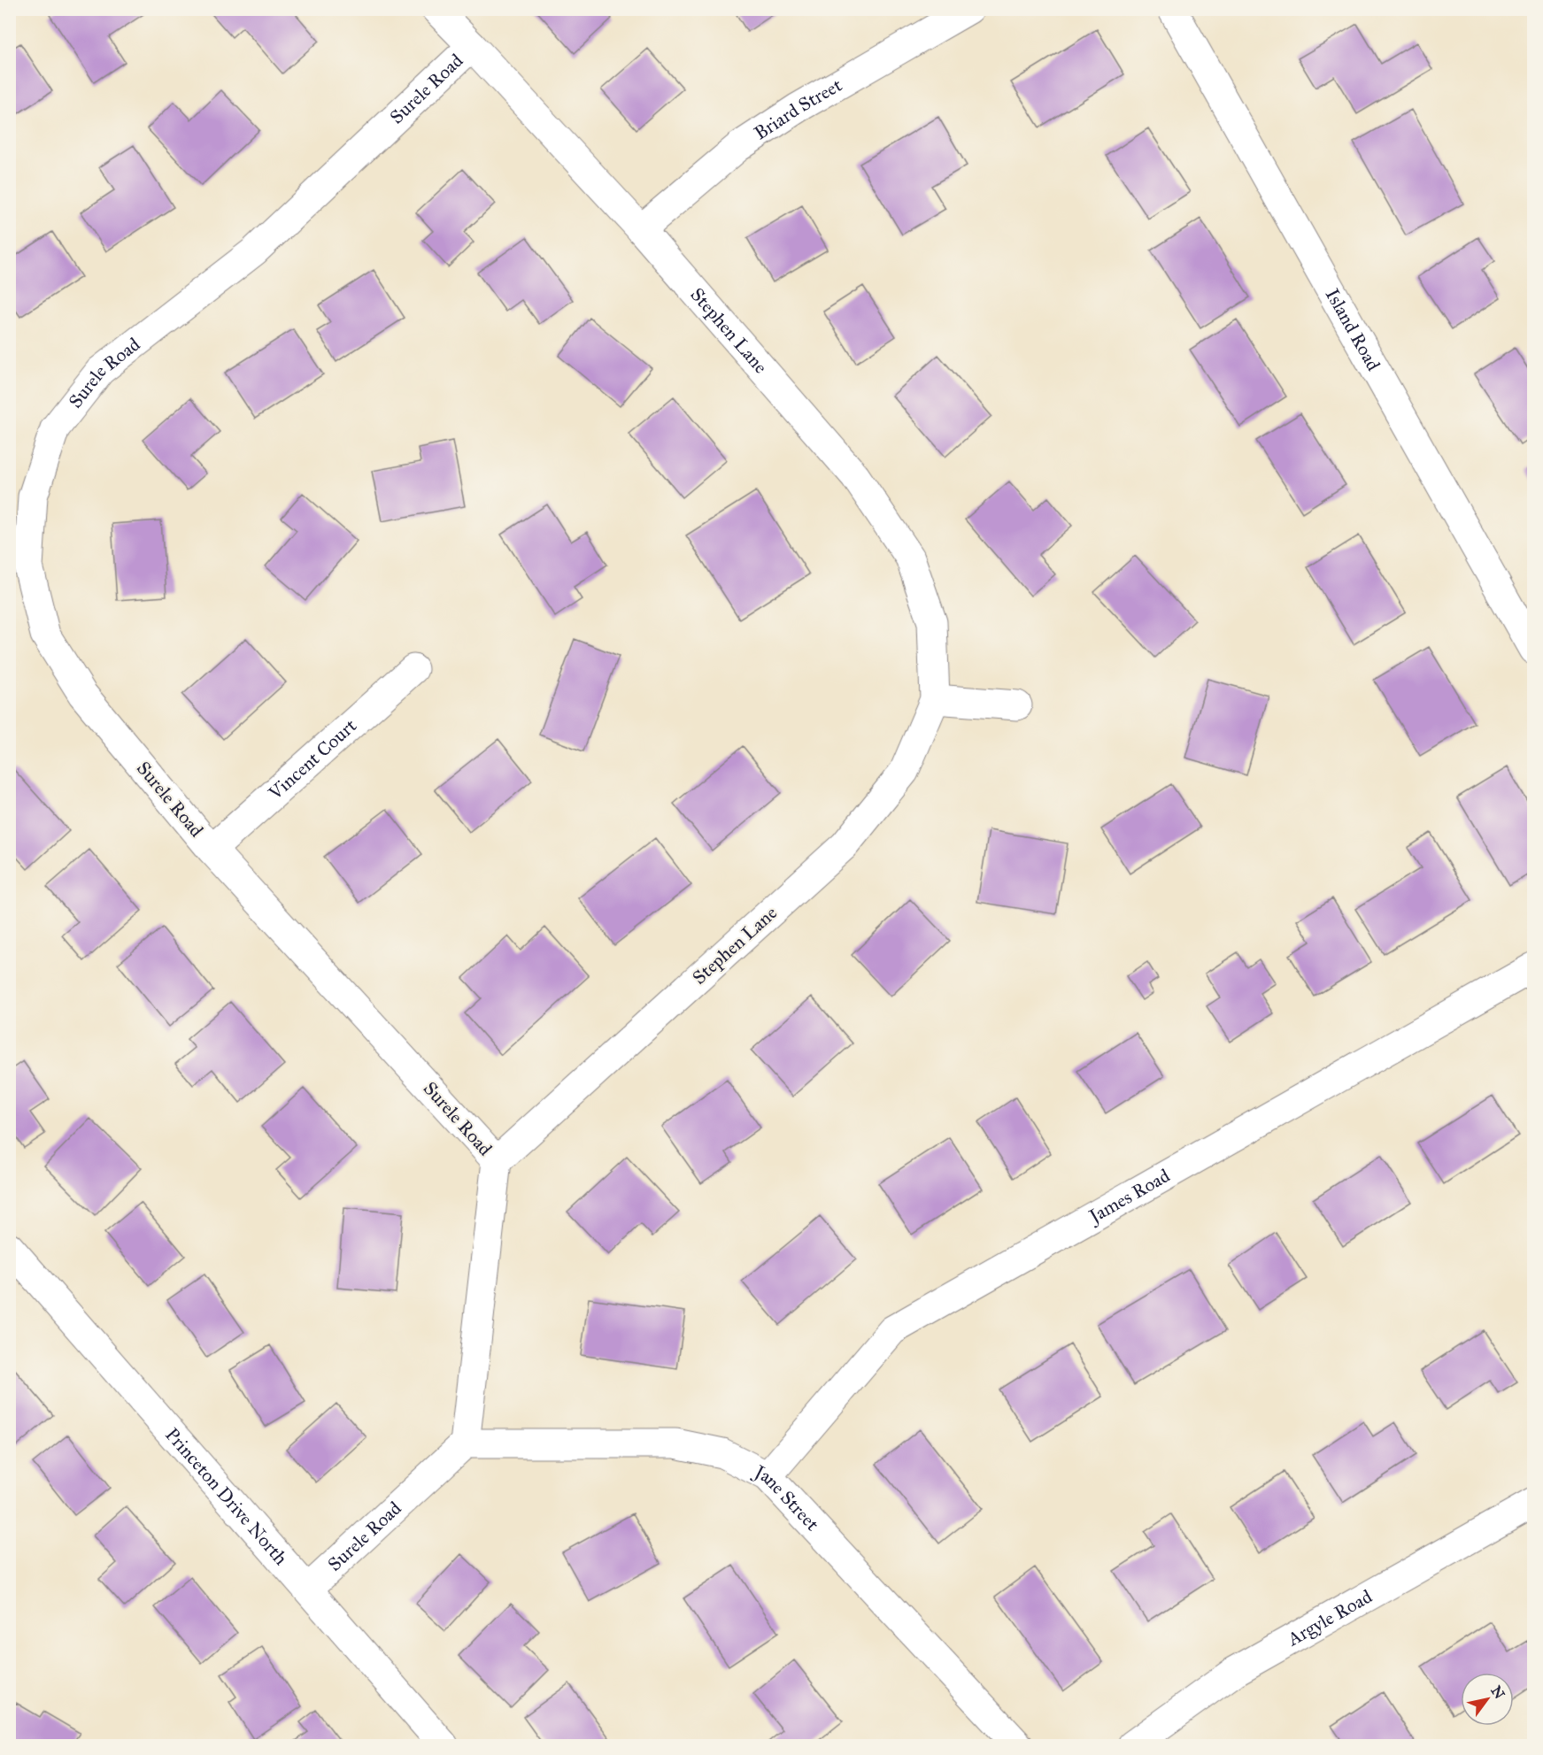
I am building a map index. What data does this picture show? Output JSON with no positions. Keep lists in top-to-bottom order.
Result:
{
  "streets": {
    "street": [
      "Surele Road",
      "Briard Street",
      "Island Road",
      "Stephen Lane",
      "Vincent Court",
      "James Road",
      "Princeton Drive North",
      "Jane Street",
      "Argyle Road"
    ]
  },
  "crossings": [
    ["Surele Road", "Stephen Lane"],
    ["Surele Road", "Vincent Court"],
    ["Surele Road", "Princeton Drive North"],
    ["Surele Road", "Jane Street"],
    ["Briard Street", "Stephen Lane"],
    ["James Road", "Jane Street"]
  ],
  "north": "top right"
}
